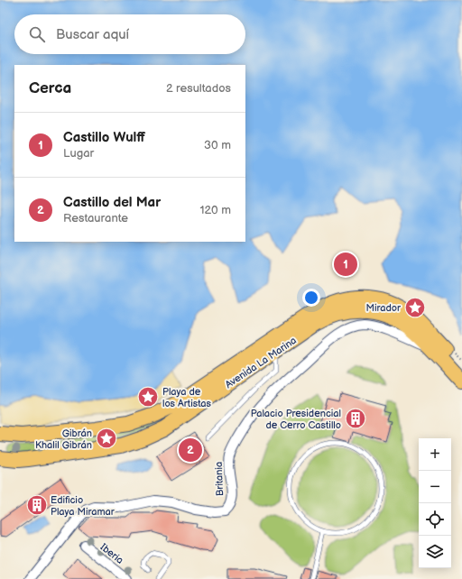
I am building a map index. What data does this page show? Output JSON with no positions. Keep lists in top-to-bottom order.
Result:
{
  "streets": {
    "main road": ["Avenida La Marina"],
    "street": ["Britania", "Iberia"]
  },
  "crossings": [
    ["Avenida La Marina", "Britania"]
  ],
  "places": {
    "place": ["Mirador", "Playa de los Artistas", "Gibrán Khalil Gibrán"],
    "building": ["Palacio Presidencial de Cerro Castillo", "Edificio Playa Miramar"]
  },
  "page": {
    "search": "Buscar aquí",
    "heading": ["Cerca", "2 resultados"],
    "list": [
      {
        "mark": "1",
        "name": "Castillo Wulff",
        "note": "Lugar",
        "value": "30 m"
      },
      {
        "mark": "2",
        "name": "Castillo del Mar",
        "note": "Restaurante",
        "value": "120 m"
      }
    ],
    "pins": ["1", "2"],
    "map_buttons": ["+", "−"]
  }
}
